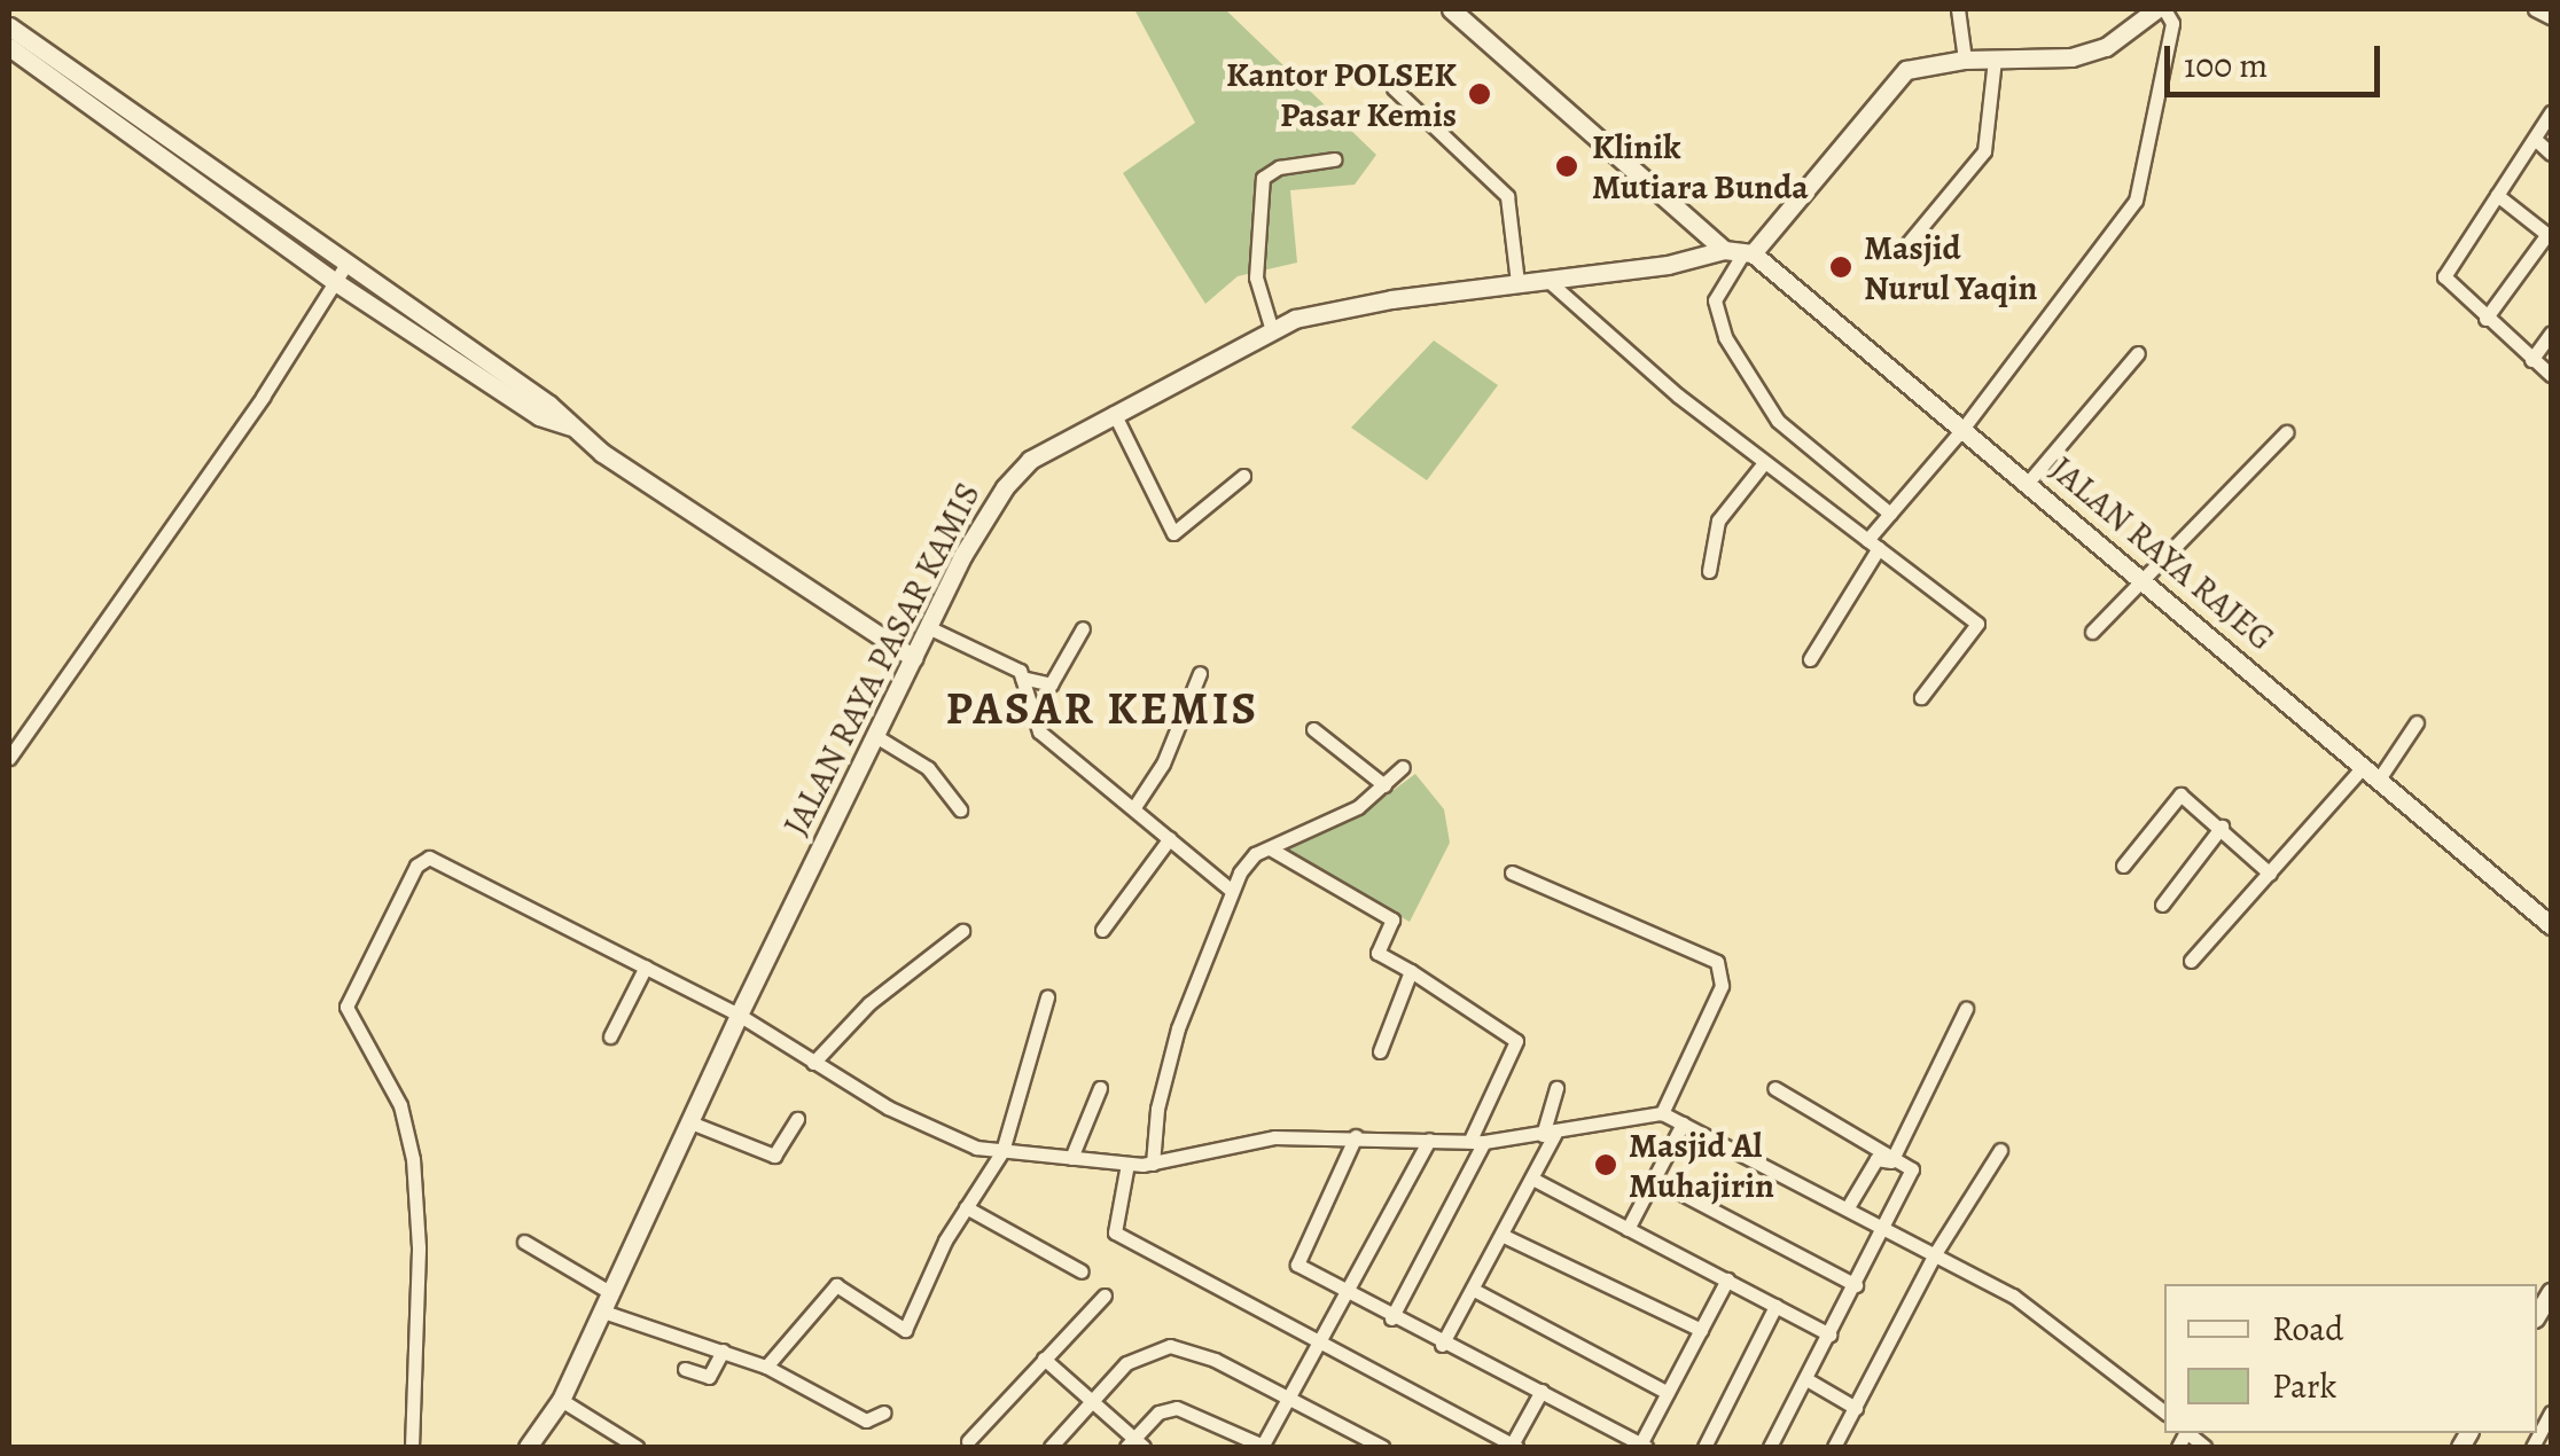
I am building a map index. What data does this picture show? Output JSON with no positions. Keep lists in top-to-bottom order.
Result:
{
  "streets": {
    "main road": ["JALAN RAYA RAJEG", "JALAN RAYA PASAR KAMIS"]
  },
  "districts": ["PASAR KEMIS"],
  "places": [
    "Kantor POLSEK Pasar Kemis",
    "Klinik Mutiara Bunda",
    "Masjid Nurul Yaqin",
    "Masjid Al Muhajirin"
  ],
  "legend": ["Road", "Park"],
  "scale_bar": "100 m"
}
